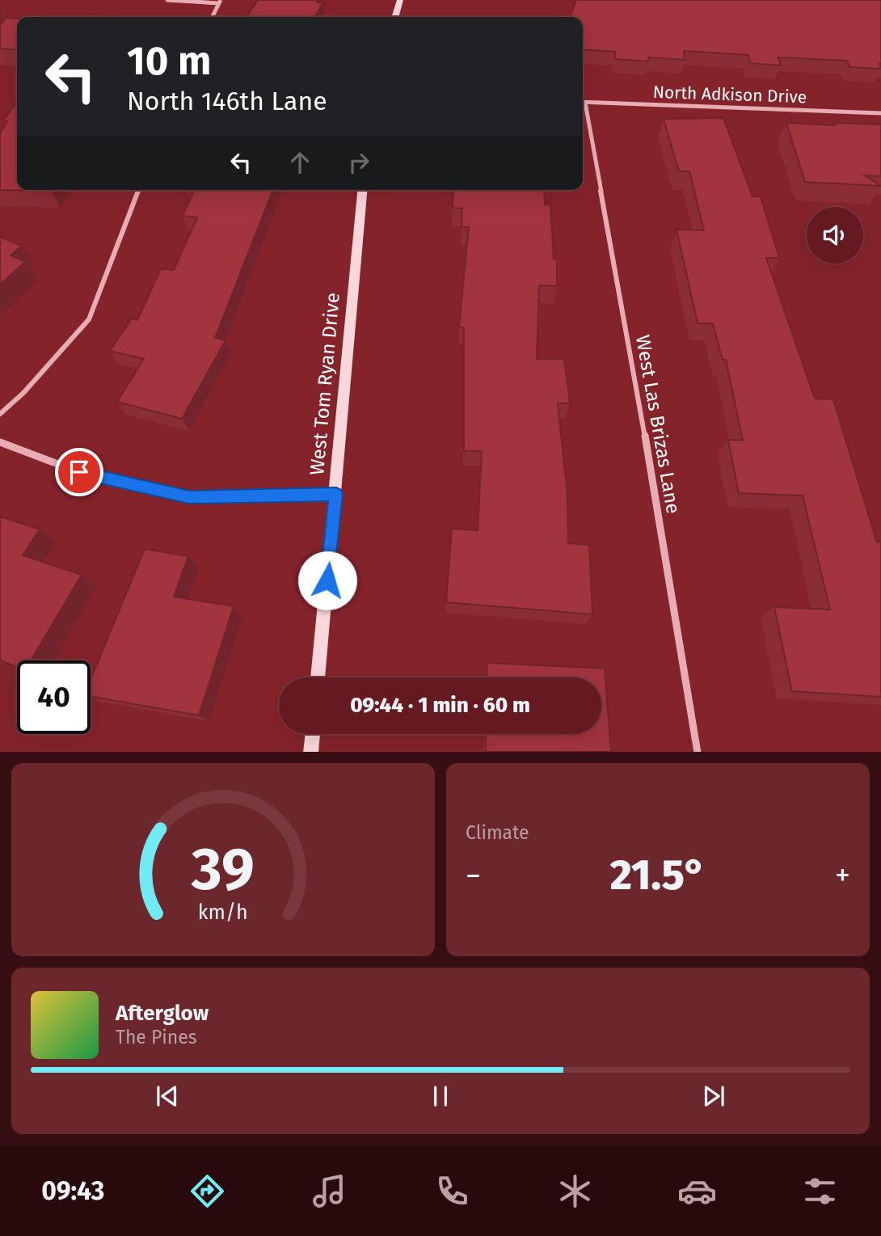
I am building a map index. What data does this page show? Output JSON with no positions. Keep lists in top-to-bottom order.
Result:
{
  "streets": {
    "street": ["North Adkison Drive", "West Tom Ryan Drive", "West Las Brizas Lane"]
  },
  "page": {
    "turn": ["10 m", "North 146th Lane"],
    "limit": "40",
    "trip": "09:44 · 1 min · 60 m",
    "tile": "Climate",
    "heat": ["−", "21.5°", "+"],
    "song": ["Afterglow", "The Pines"],
    "tabs": "09:43",
    "gauge": ["39", "km/h"]
  }
}
